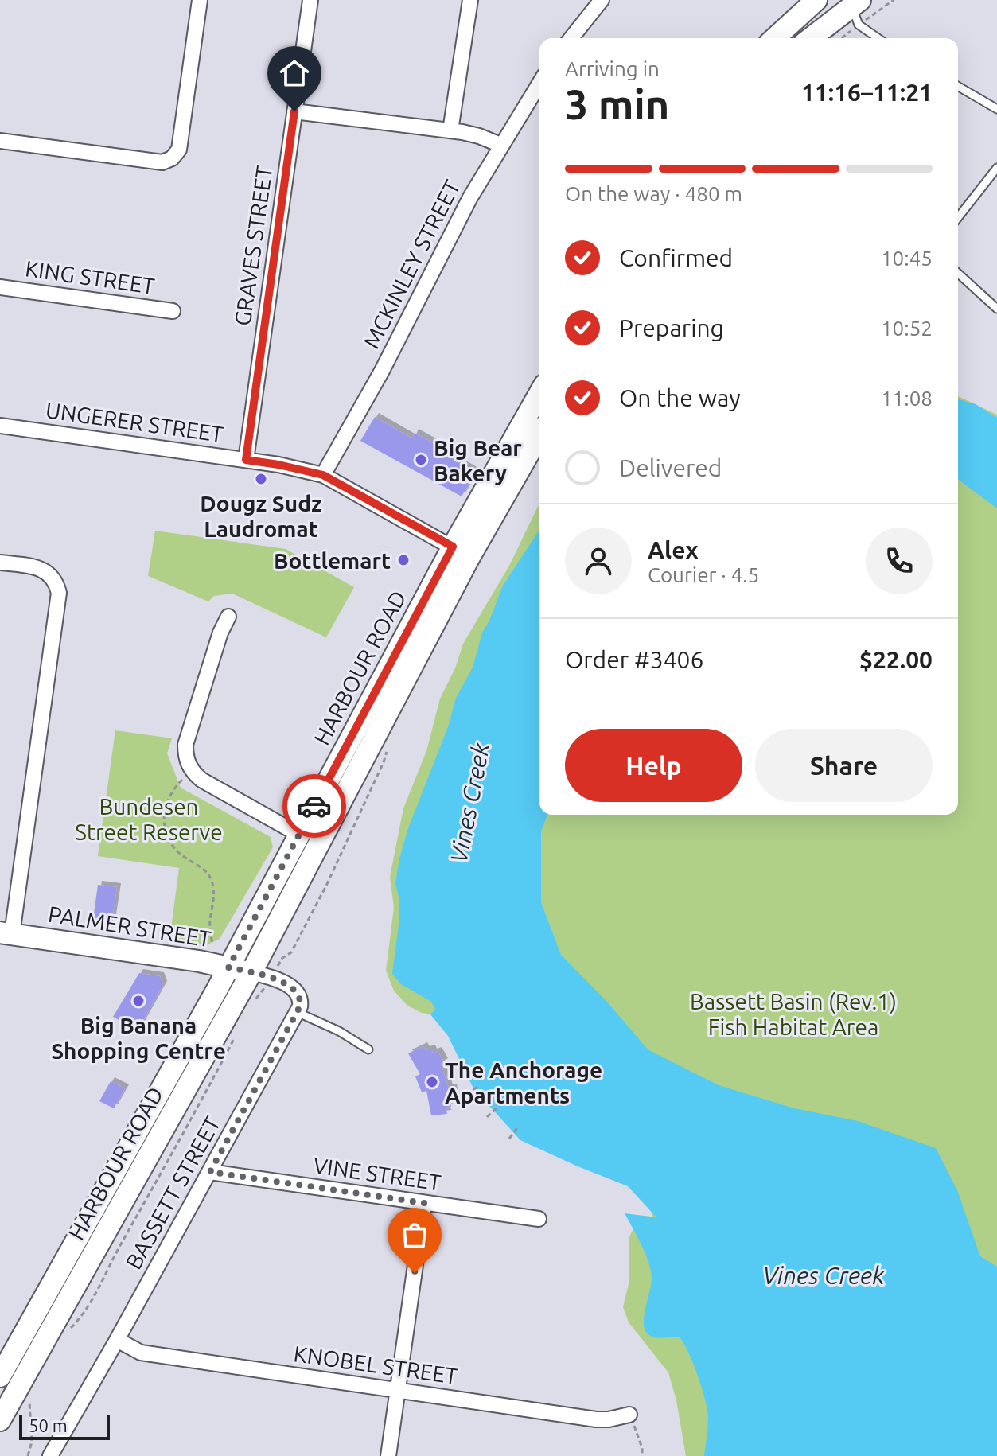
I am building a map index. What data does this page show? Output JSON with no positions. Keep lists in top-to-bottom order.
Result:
{
  "streets": {
    "main road": ["HARBOUR ROAD", "PALMER STREET"],
    "street": [
      "GRAVES STREET",
      "MCKINLEY STREET",
      "KING STREET",
      "UNGERER STREET",
      "VINE STREET",
      "BASSETT STREET",
      "KNOBEL STREET"
    ]
  },
  "crossings": [
    ["GRAVES STREET", "UNGERER STREET"],
    ["MCKINLEY STREET", "UNGERER STREET"],
    ["UNGERER STREET", "HARBOUR ROAD"],
    ["HARBOUR ROAD", "PALMER STREET"],
    ["VINE STREET", "BASSETT STREET"],
    ["BASSETT STREET", "KNOBEL STREET"]
  ],
  "water": ["Vines Creek"],
  "parks": ["Bundesen Street Reserve", "Bassett Basin (Rev.1) Fish Habitat Area"],
  "places": [
    "Big Bear Bakery",
    "Dougz Sudz Laudromat",
    "Bottlemart",
    "Big Banana Shopping Centre",
    "The Anchorage Apartments"
  ],
  "scale_bar": "50 m",
  "page": {
    "heading": ["3 min", "Arriving in", "11:16–11:21"],
    "panel": [
      "Alex",
      "Courier · 4.5",
      "Order #3406",
      "$22.00"
    ],
    "bar": "On the way · 480 m",
    "list": [
      ["Confirmed", "10:45"],
      ["Preparing", "10:52"],
      ["On the way", "11:08"],
      "Delivered"
    ],
    "buttons": ["Help", "Share"],
    "scale": "50 m"
  }
}
